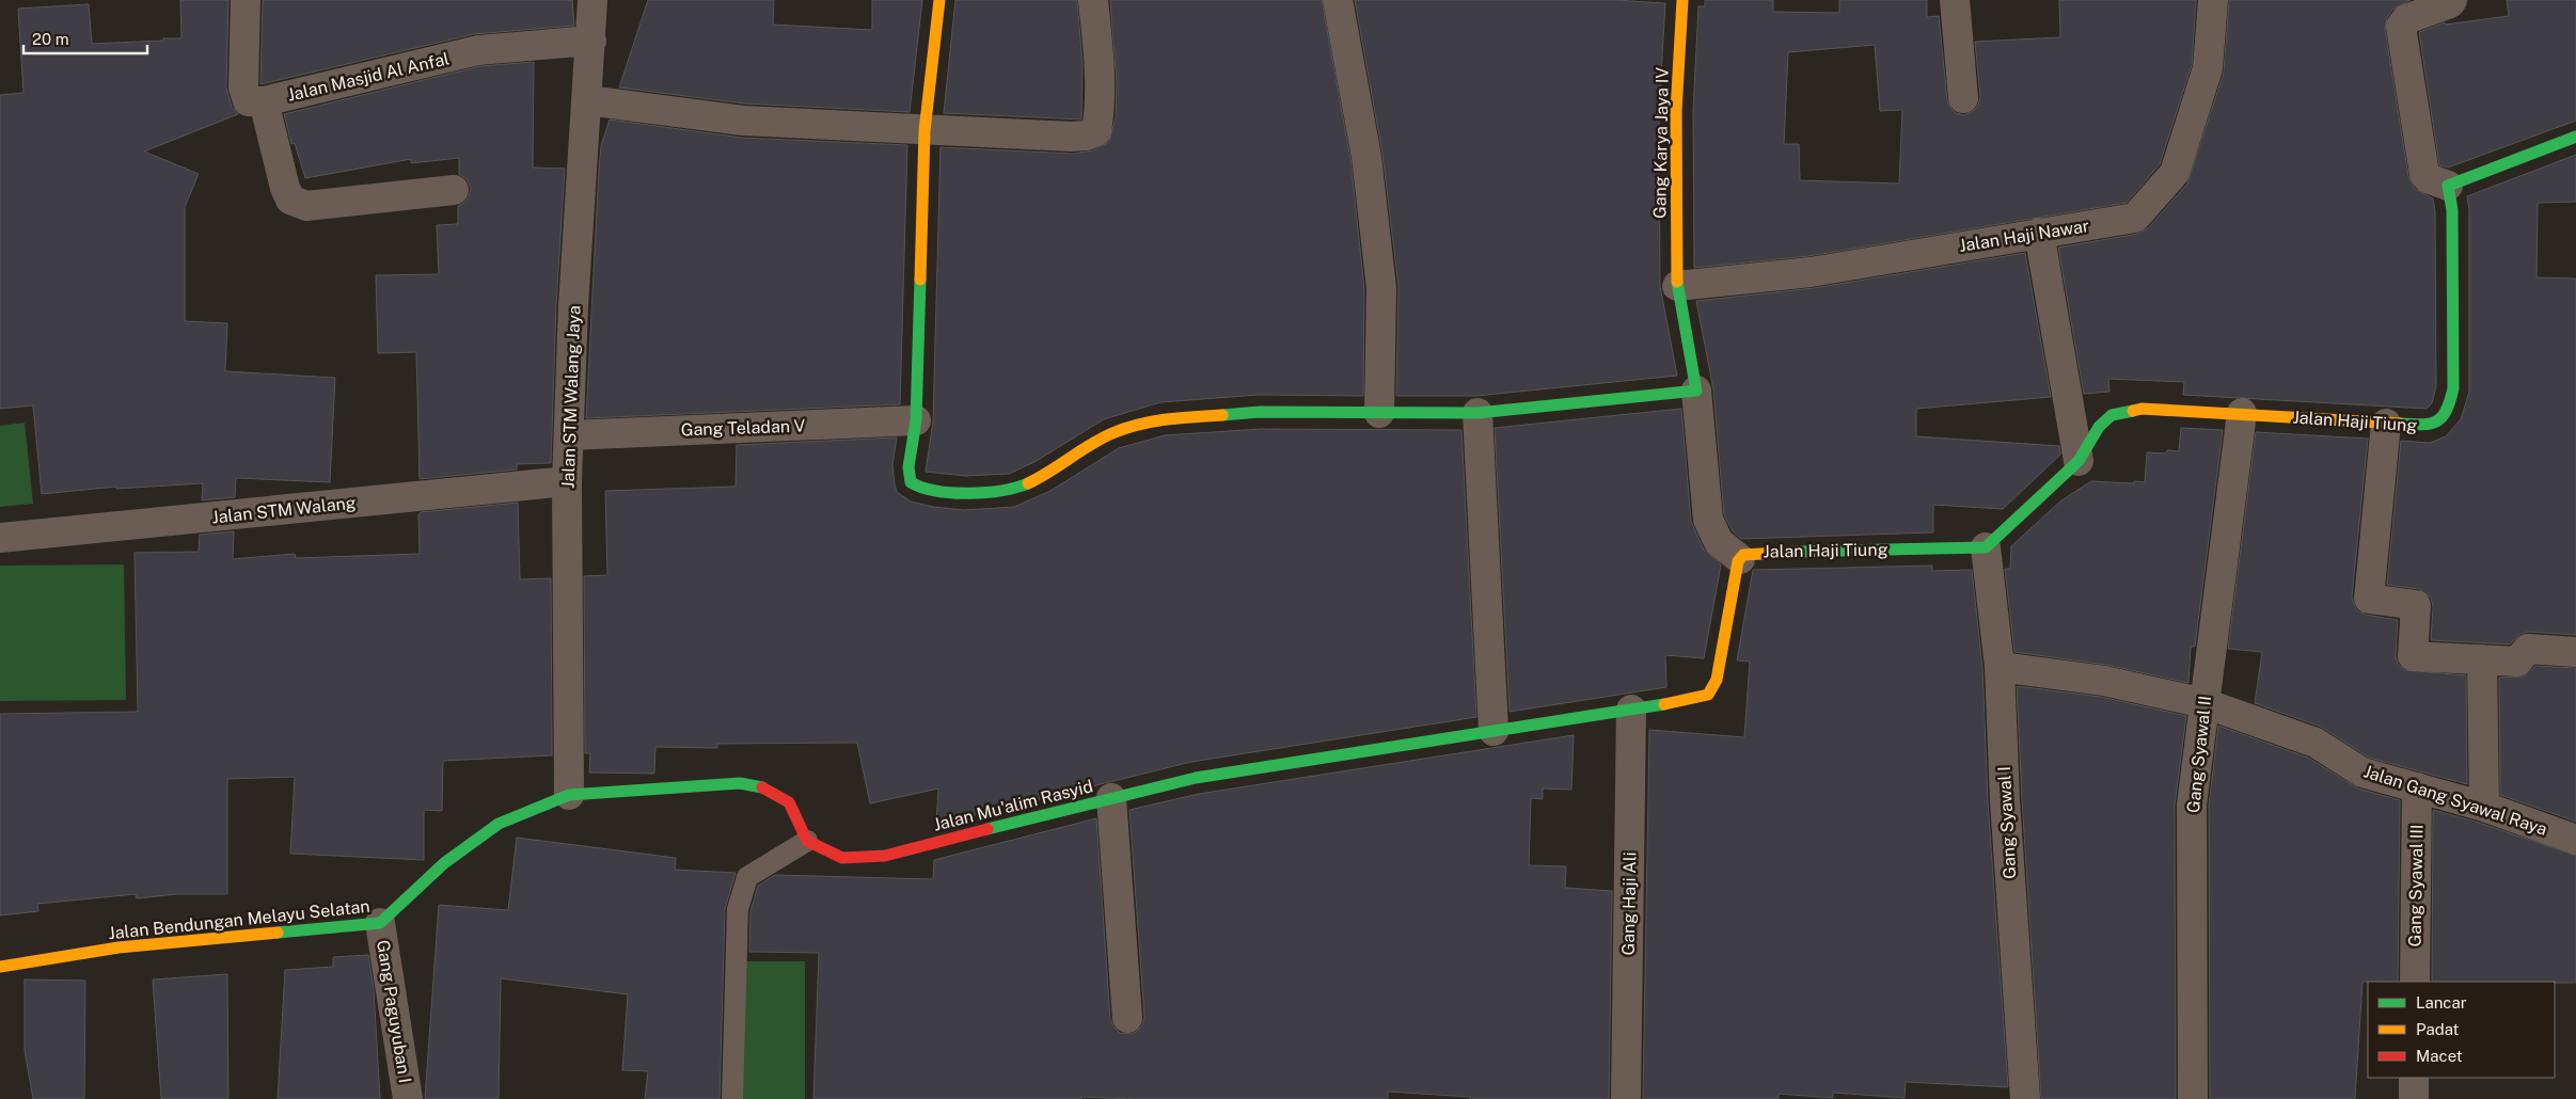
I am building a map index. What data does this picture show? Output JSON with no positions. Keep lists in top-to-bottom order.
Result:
{
  "streets": {
    "street": [
      "Jalan Masjid Al Anfal",
      "Gang Karya Jaya IV",
      "Jalan Haji Nawar",
      "Jalan STM Walang Jaya",
      "Jalan Haji Tiung",
      "Gang Teladan V",
      "Jalan STM Walang",
      "Gang Syawal II",
      "Jalan Gang Syawal Raya",
      "Jalan Mu'alim Rasyid",
      "Gang Syawal I",
      "Gang Syawal III",
      "Gang Haji Ali",
      "Jalan Bendungan Melayu Selatan",
      "Gang Paguyuban I"
    ]
  },
  "crossings": [
    ["Jalan Masjid Al Anfal", "Jalan STM Walang Jaya"],
    ["Gang Karya Jaya IV", "Jalan Haji Nawar"],
    ["Jalan STM Walang Jaya", "Gang Teladan V"],
    ["Jalan STM Walang Jaya", "Jalan STM Walang"],
    ["Jalan STM Walang Jaya", "Jalan Bendungan Melayu Selatan"],
    ["Jalan Haji Tiung", "Gang Syawal II"],
    ["Jalan Haji Tiung", "Jalan Mu'alim Rasyid"],
    ["Jalan Haji Tiung", "Gang Syawal I"],
    ["Jalan Haji Tiung", "Gang Haji Ali"],
    ["Gang Syawal II", "Jalan Gang Syawal Raya"],
    ["Jalan Gang Syawal Raya", "Gang Syawal I"],
    ["Jalan Gang Syawal Raya", "Gang Syawal III"],
    ["Jalan Bendungan Melayu Selatan", "Gang Paguyuban I"]
  ],
  "legend": ["Lancar", "Padat", "Macet"],
  "scale_bar": "20 m"
}
